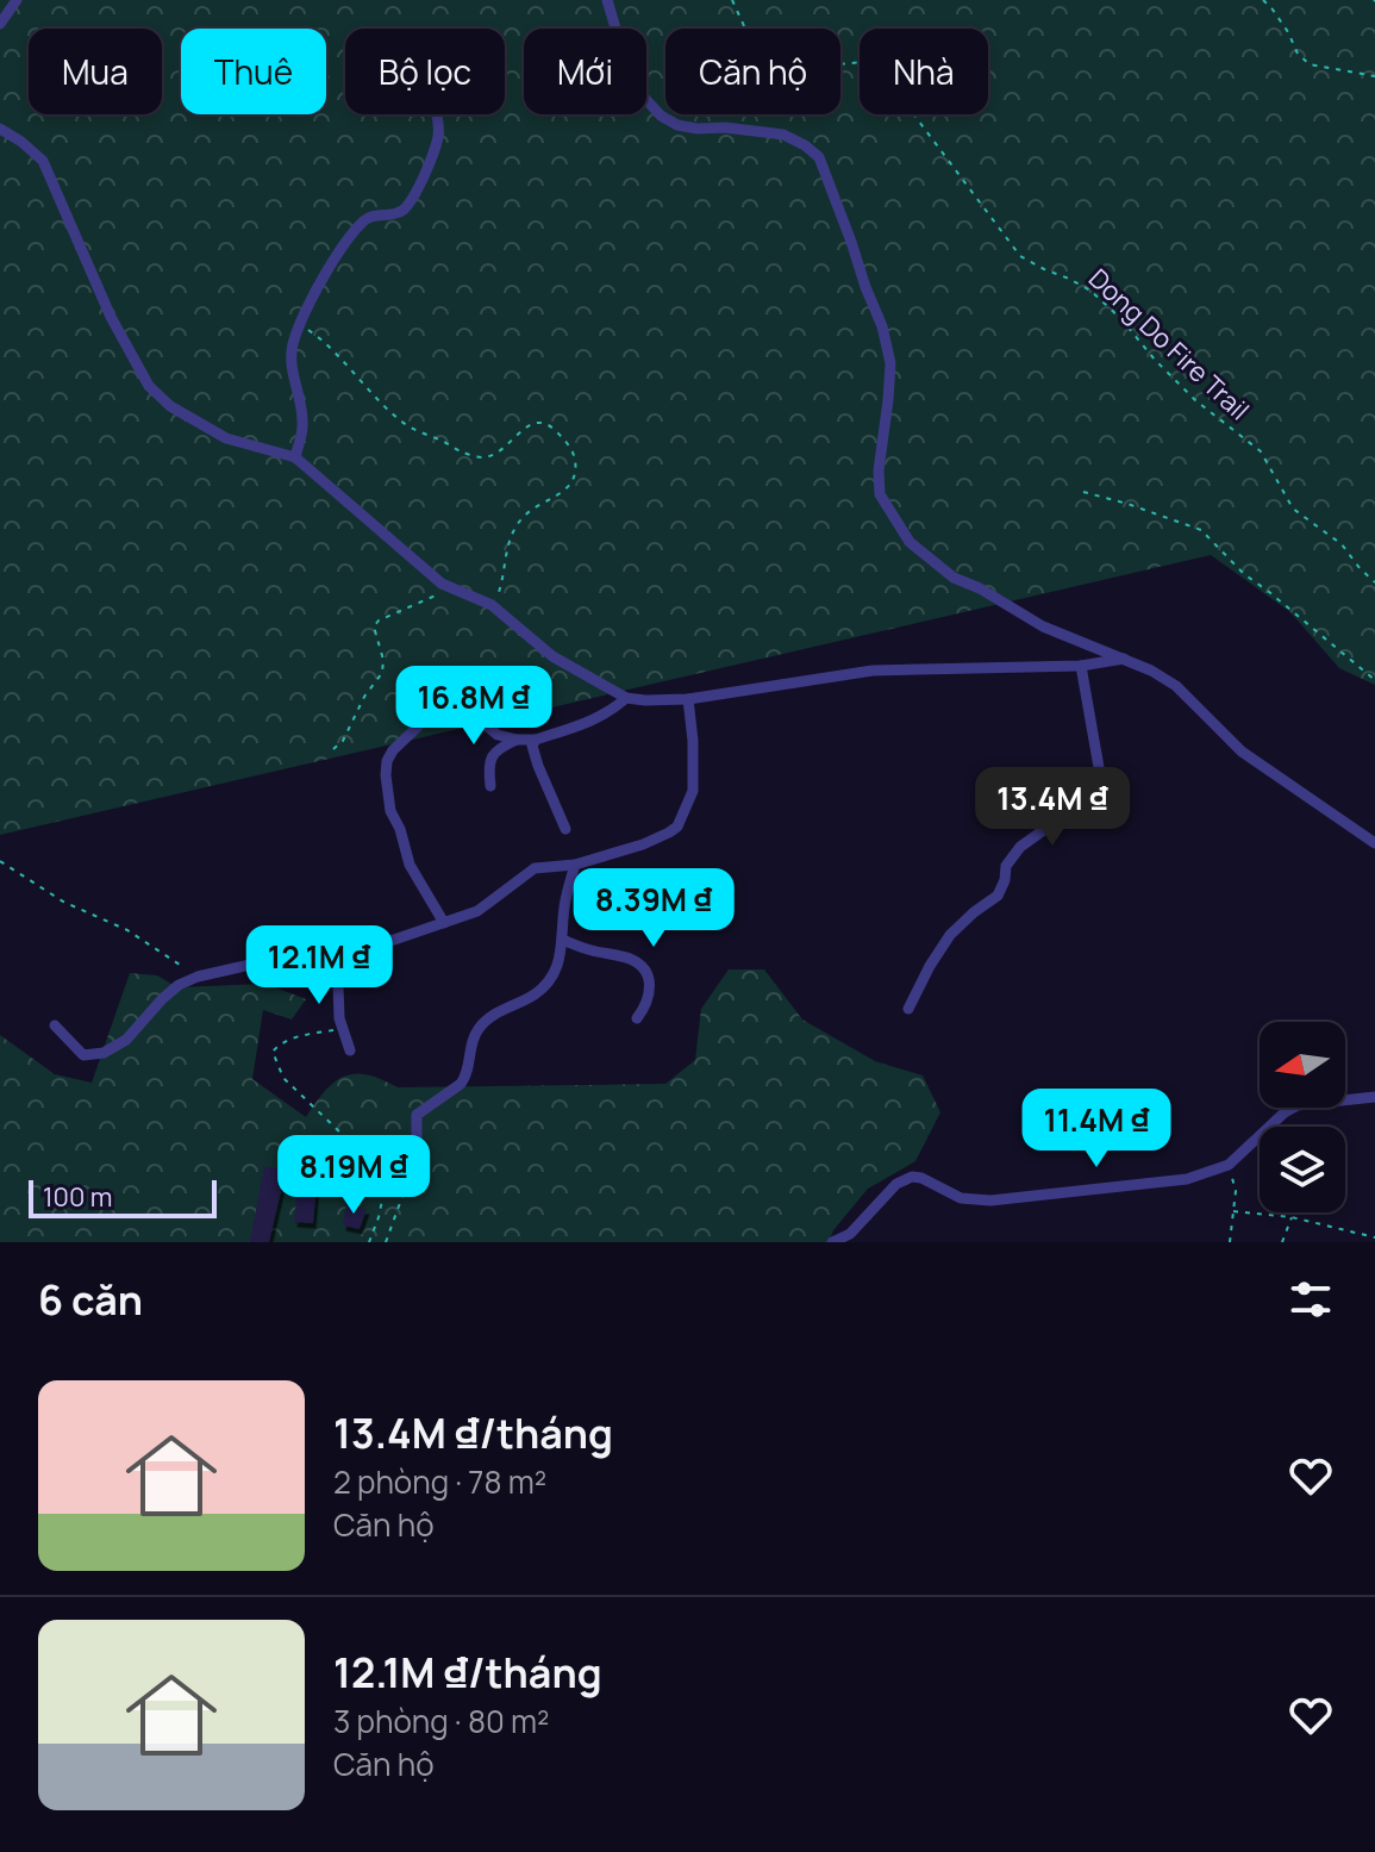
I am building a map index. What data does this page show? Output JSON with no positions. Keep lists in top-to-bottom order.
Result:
{
  "streets": {
    "path": ["Dong Do Fire Trail"]
  },
  "scale_bar": "100 m",
  "north": "left",
  "page": {
    "chip": [
      "Mua",
      "Thuê",
      "Bộ lọc",
      "Mới",
      "Căn hộ",
      "Nhà"
    ],
    "price": [
      "16.8M ₫",
      "13.4M ₫",
      "8.39M ₫",
      "12.1M ₫",
      "11.4M ₫",
      "8.19M ₫"
    ],
    "scale": "100 m",
    "heading": "6 căn",
    "list": [
      {
        "name": "13.4M ₫/tháng",
        "note": "2 phòng · 78 m² · Căn hộ"
      },
      {
        "name": "12.1M ₫/tháng",
        "note": "3 phòng · 80 m² · Căn hộ"
      }
    ]
  }
}
